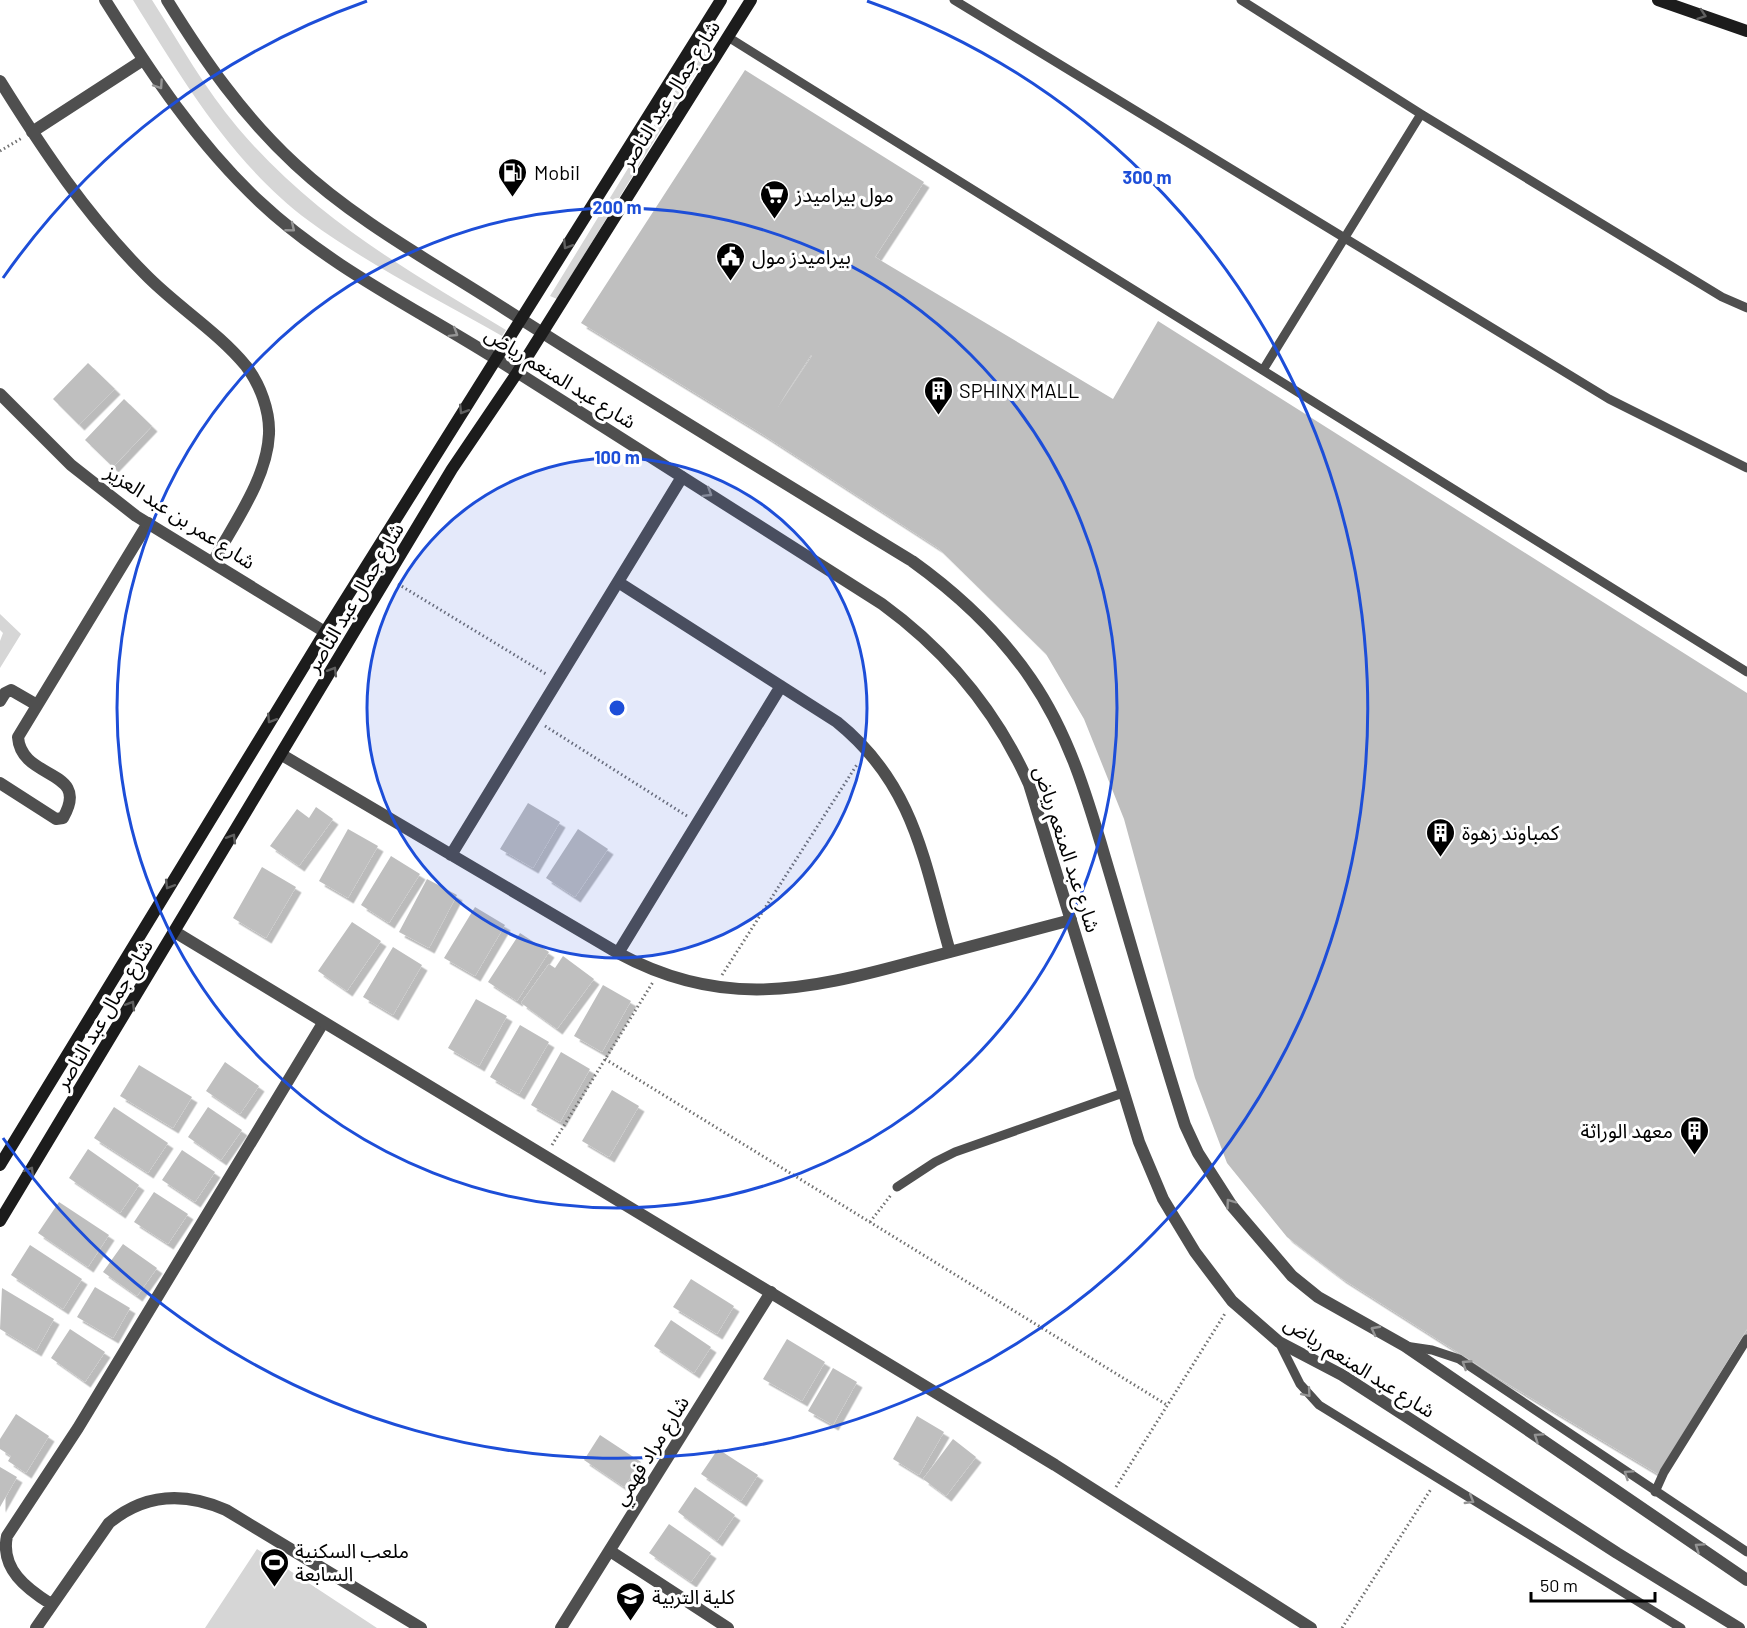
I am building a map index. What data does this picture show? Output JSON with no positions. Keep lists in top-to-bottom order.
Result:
{
  "streets": {
    "main road": ["شارع جمال عبد الناصر"],
    "street": ["شارع عبد المنعم رياض", "شارع عمر بن عبد العزيز", "شارع مراد فهمي"]
  },
  "crossings": [
    ["شارع جمال عبد الناصر", "شارع عبد المنعم رياض"],
    ["شارع جمال عبد الناصر", "شارع عمر بن عبد العزيز"]
  ],
  "places": {
    "fuel station": ["Mobil"],
    "supermarket": ["مول بيراميدز"],
    "public building": ["بيراميدز مول"],
    "building": ["SPHINX MALL", "كمباوند زهوة", "معهد الوراثة"],
    "sports": ["ملعب السكنية السابعة"],
    "school or university": ["كلية التربية"]
  },
  "scale_bar": "50 m",
  "rings": ["300 m", "200 m", "100 m"]
}
